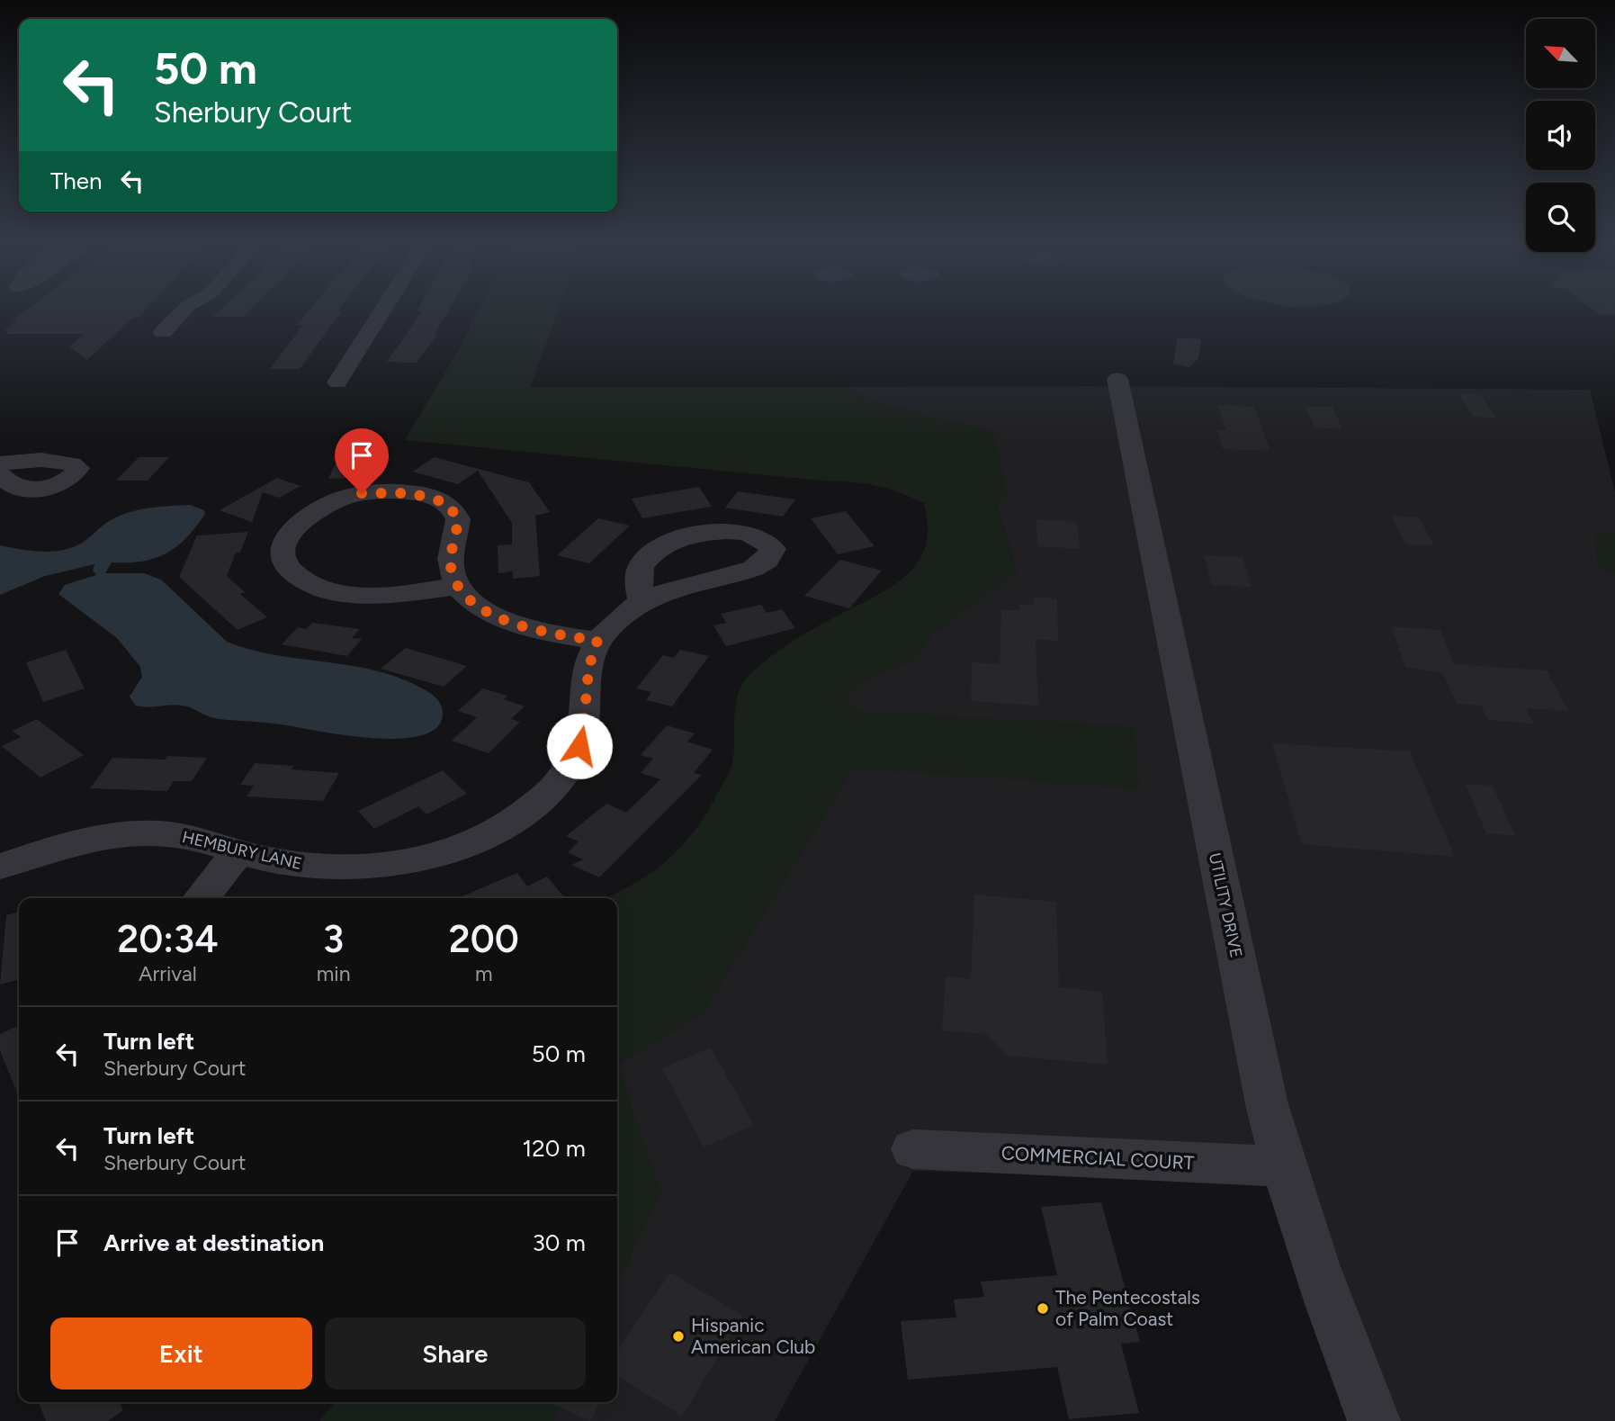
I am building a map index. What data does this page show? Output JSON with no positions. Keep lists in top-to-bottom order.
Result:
{
  "streets": {
    "street": ["HEMBURY LANE", "UTILITY DRIVE", "COMMERCIAL COURT"]
  },
  "crossings": [
    ["UTILITY DRIVE", "COMMERCIAL COURT"]
  ],
  "places": ["The Pentecostals of Palm Coast", "Hispanic American Club"],
  "north": "top left",
  "page": {
    "turn": ["50 m", "Sherbury Court"],
    "then": "Then",
    "eta": [
      "20:34",
      "Arrival",
      "3",
      "min",
      "200",
      "m"
    ],
    "list": [
      {
        "name": "Turn left",
        "note": "Sherbury Court",
        "value": "50 m"
      },
      {
        "name": "Turn left",
        "note": "Sherbury Court",
        "value": "120 m"
      },
      {
        "name": "Arrive at destination",
        "value": "30 m"
      }
    ],
    "buttons": ["Exit", "Share"]
  }
}
